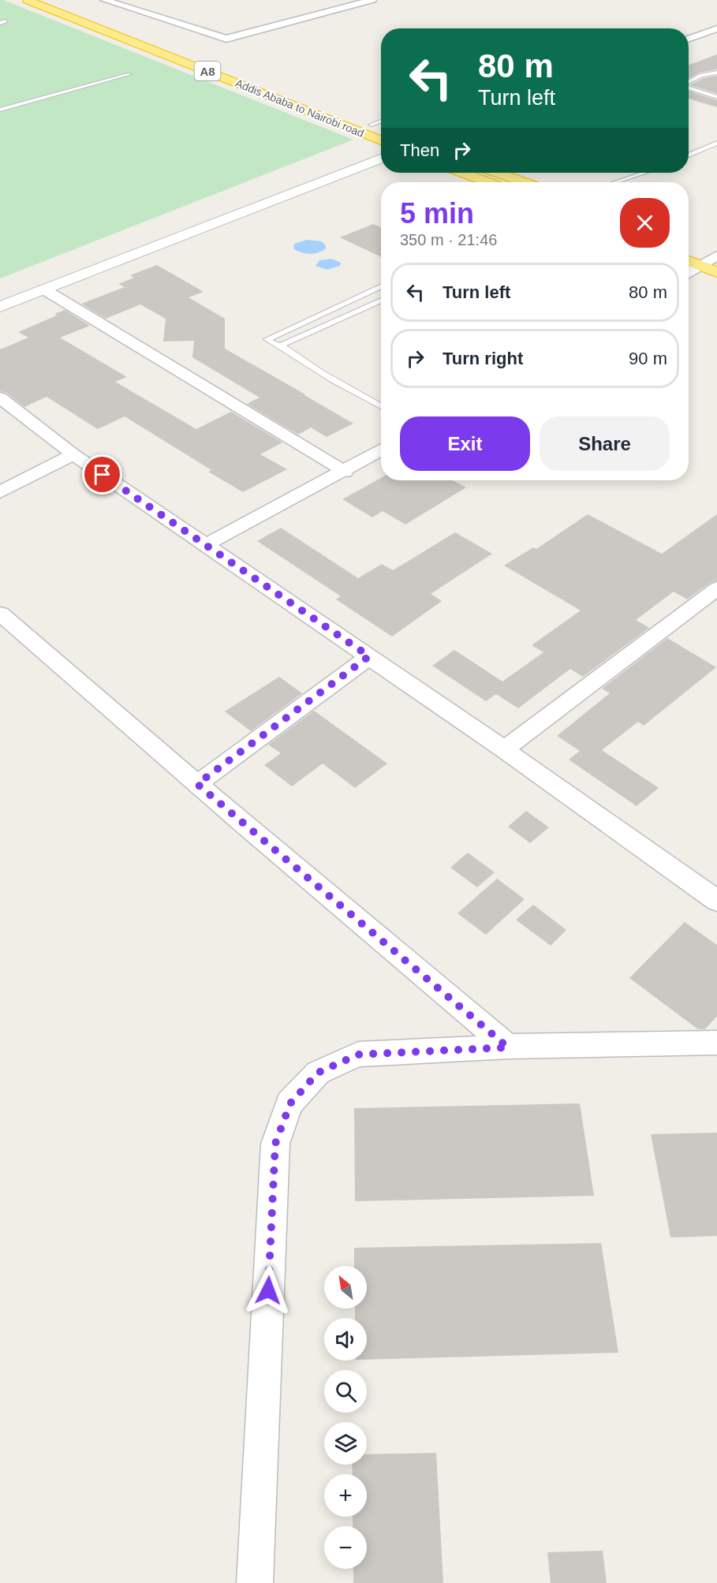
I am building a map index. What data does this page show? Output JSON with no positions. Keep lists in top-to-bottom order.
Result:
{
  "streets": {
    "highway": ["A8", "Addis Ababa to Nairobi road"]
  },
  "north": "top left",
  "page": {
    "turn": ["80 m", "Turn left"],
    "then": "Then",
    "heading": ["5 min", "350 m · 21:46"],
    "list": [
      {
        "name": "Turn left",
        "value": "80 m"
      },
      {
        "name": "Turn right",
        "value": "90 m"
      }
    ],
    "buttons": ["Exit", "Share"],
    "map_buttons": ["+", "−"]
  }
}
